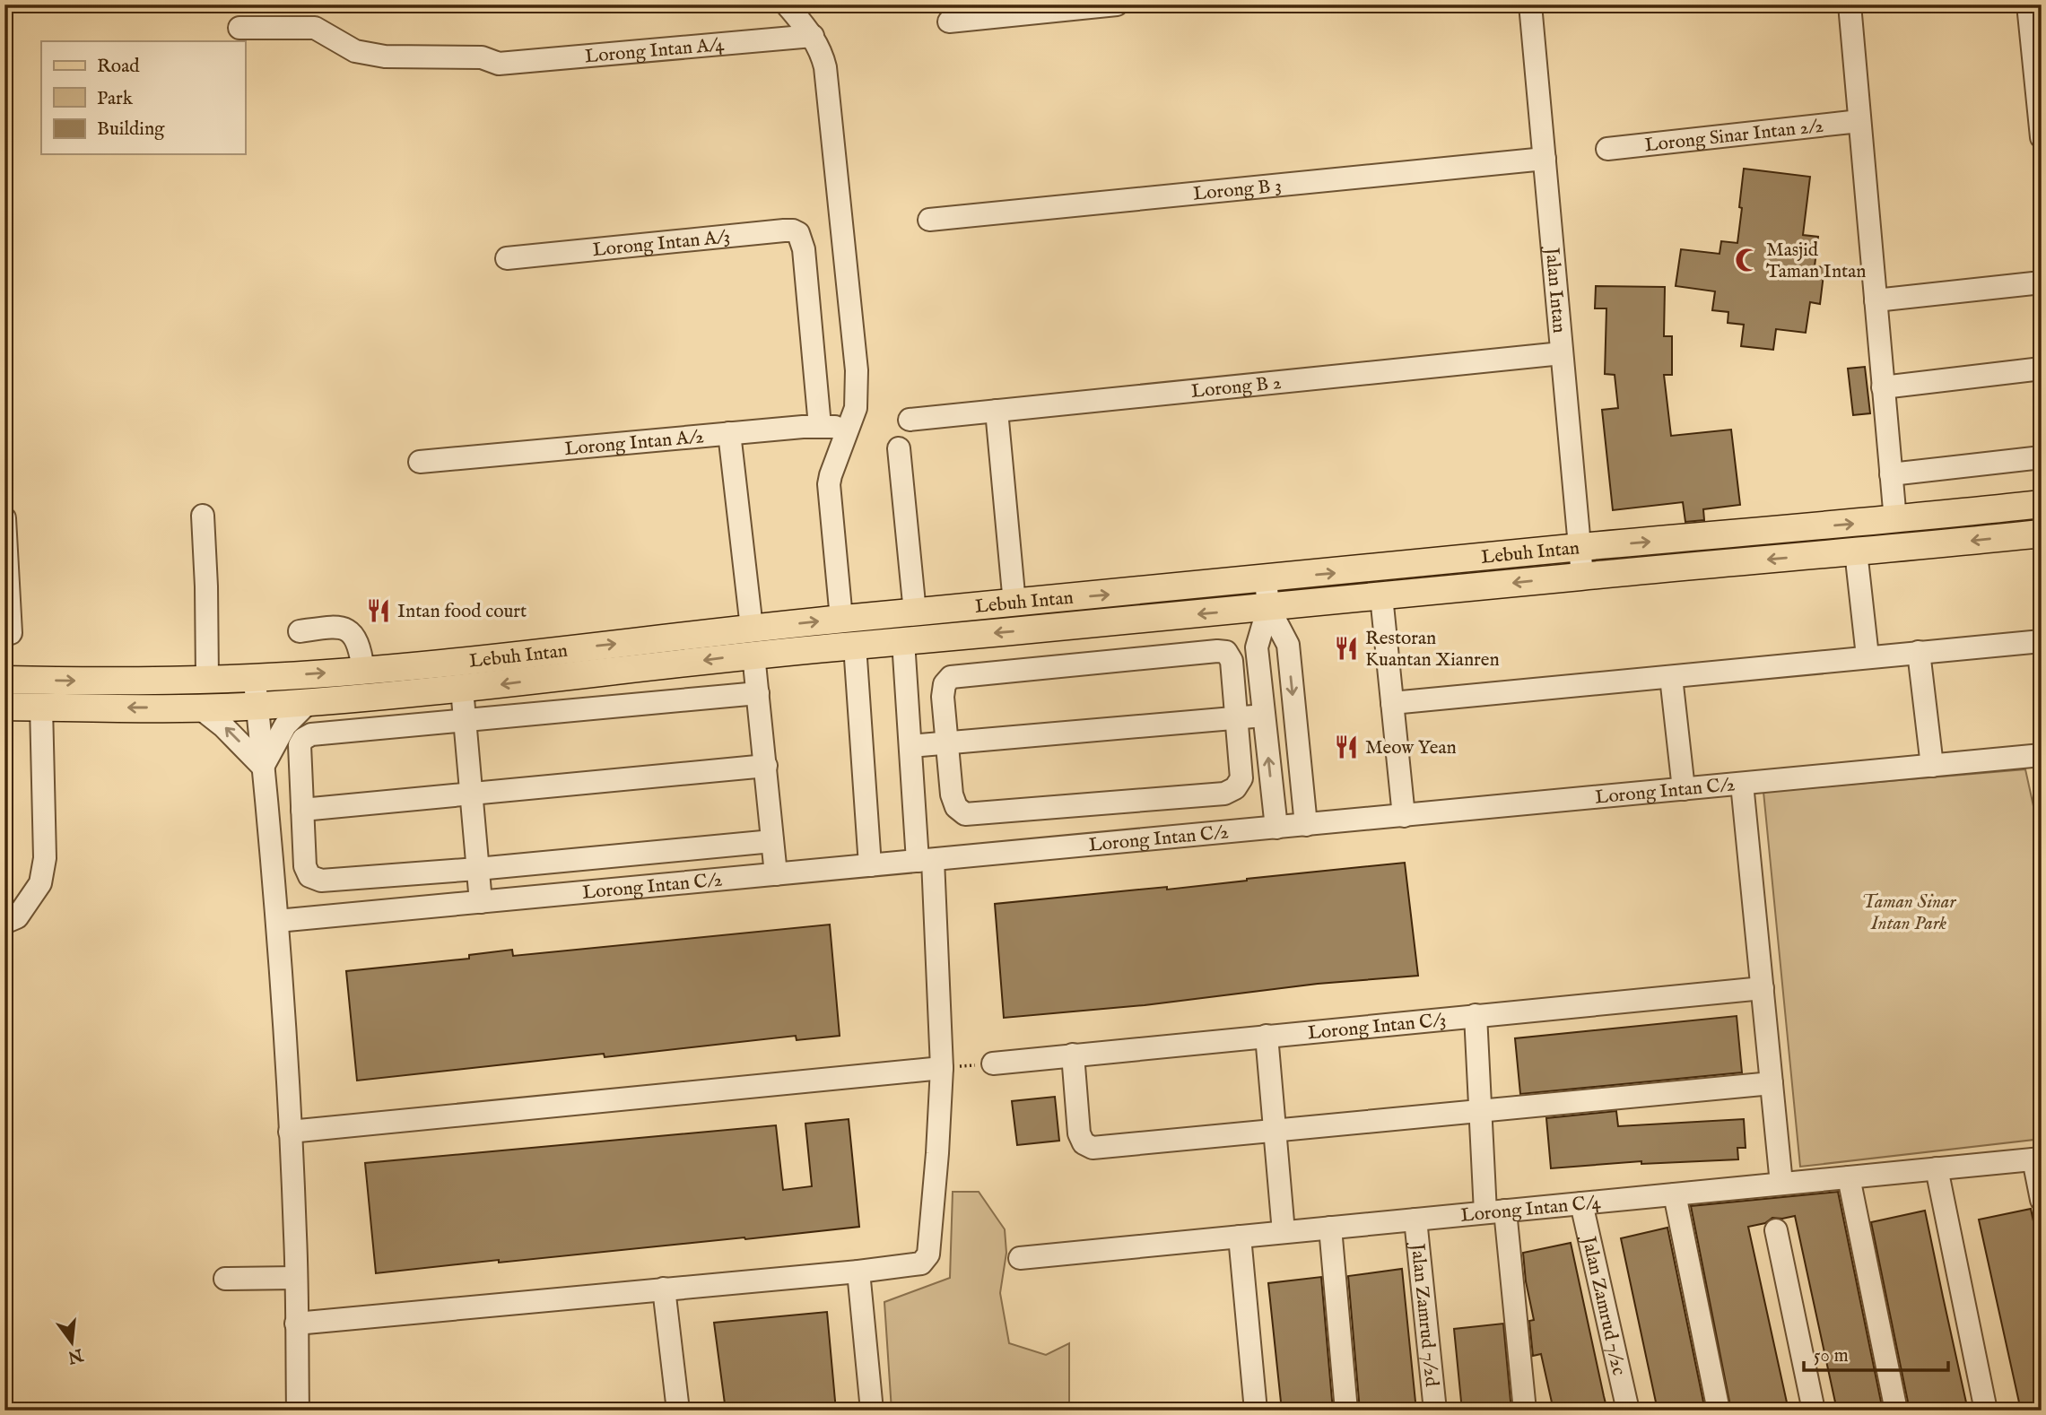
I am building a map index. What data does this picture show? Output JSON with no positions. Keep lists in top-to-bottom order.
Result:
{
  "streets": {
    "main road": ["Lebuh Intan"],
    "street": [
      "Lorong Intan A/4",
      "Lorong Sinar Intan 2/2",
      "Lorong B 3",
      "Lorong Intan A/3",
      "Jalan Intan",
      "Lorong B 2",
      "Lorong Intan A/2",
      "Lorong Intan C/2",
      "Lorong Intan C/3",
      "Lorong Intan C/4",
      "Jalan Zamrud 7/2c",
      "Jalan Zamrud 7/2d"
    ]
  },
  "crossings": [
    ["Lorong B 3", "Jalan Intan"],
    ["Lorong Intan A/3", "Lorong Intan A/2"],
    ["Jalan Intan", "Lorong B 2"],
    ["Jalan Intan", "Lebuh Intan"],
    ["Lorong Intan C/4", "Jalan Zamrud 7/2c"],
    ["Lorong Intan C/4", "Jalan Zamrud 7/2d"]
  ],
  "parks": ["Taman Sinar Intan Park"],
  "places": {
    "mosque": ["Masjid Taman Intan"],
    "restaurant": ["Intan food court", "Restoran Kuantan Xianren", "Meow Yean"]
  },
  "legend": ["Road", "Park", "Building"],
  "scale_bar": "50 m",
  "north": "bottom"
}
